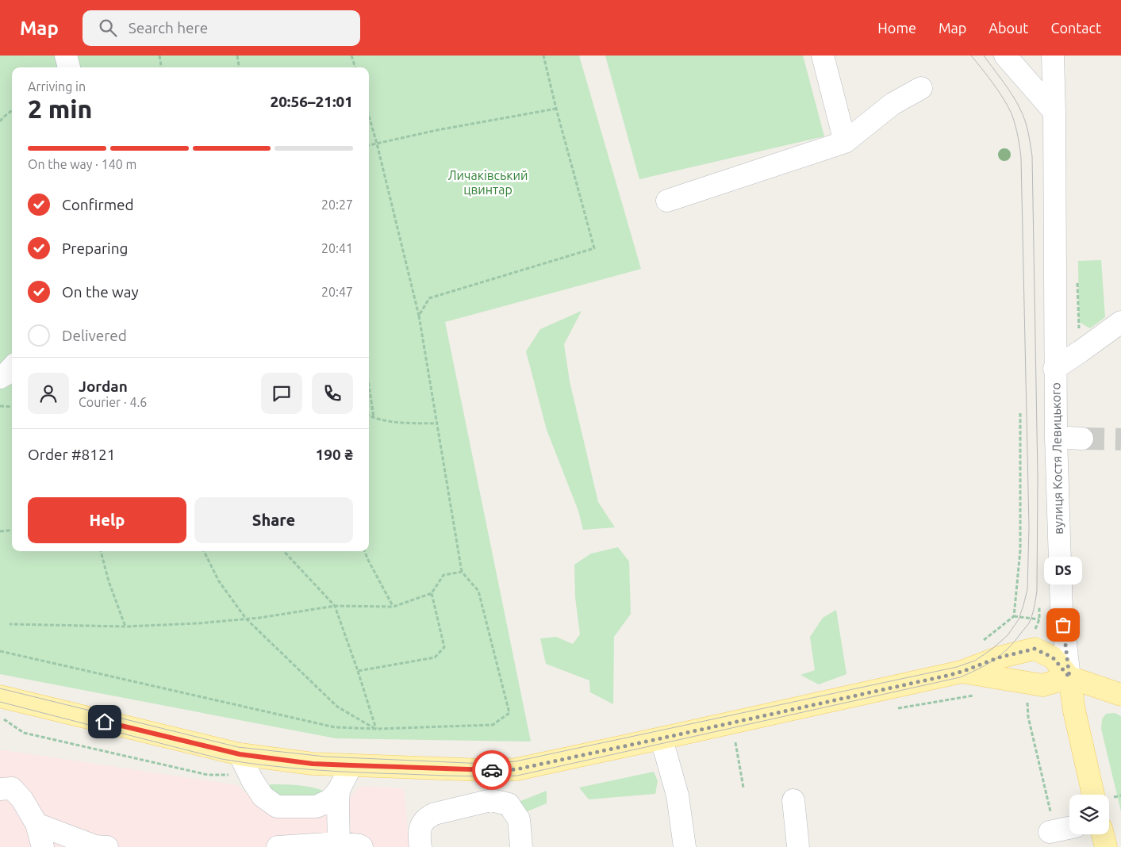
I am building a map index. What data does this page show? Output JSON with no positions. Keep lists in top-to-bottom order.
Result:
{
  "streets": {
    "main road": ["вулиця Костя Левицького"]
  },
  "parks": ["Личаківський цвинтар"],
  "places": ["DS"],
  "page": {
    "header": "Map",
    "search": "Search here",
    "nav": [
      "Home",
      "Map",
      "About",
      "Contact"
    ],
    "heading": ["2 min", "Arriving in", "20:56–21:01"],
    "panel": [
      "Jordan",
      "Courier · 4.6",
      "Order #8121",
      "190 ₴"
    ],
    "bar": "On the way · 140 m",
    "list": [
      ["Confirmed", "20:27"],
      ["Preparing", "20:41"],
      ["On the way", "20:47"],
      "Delivered"
    ],
    "buttons": ["Help", "Share"],
    "bubble": "DS"
  }
}
